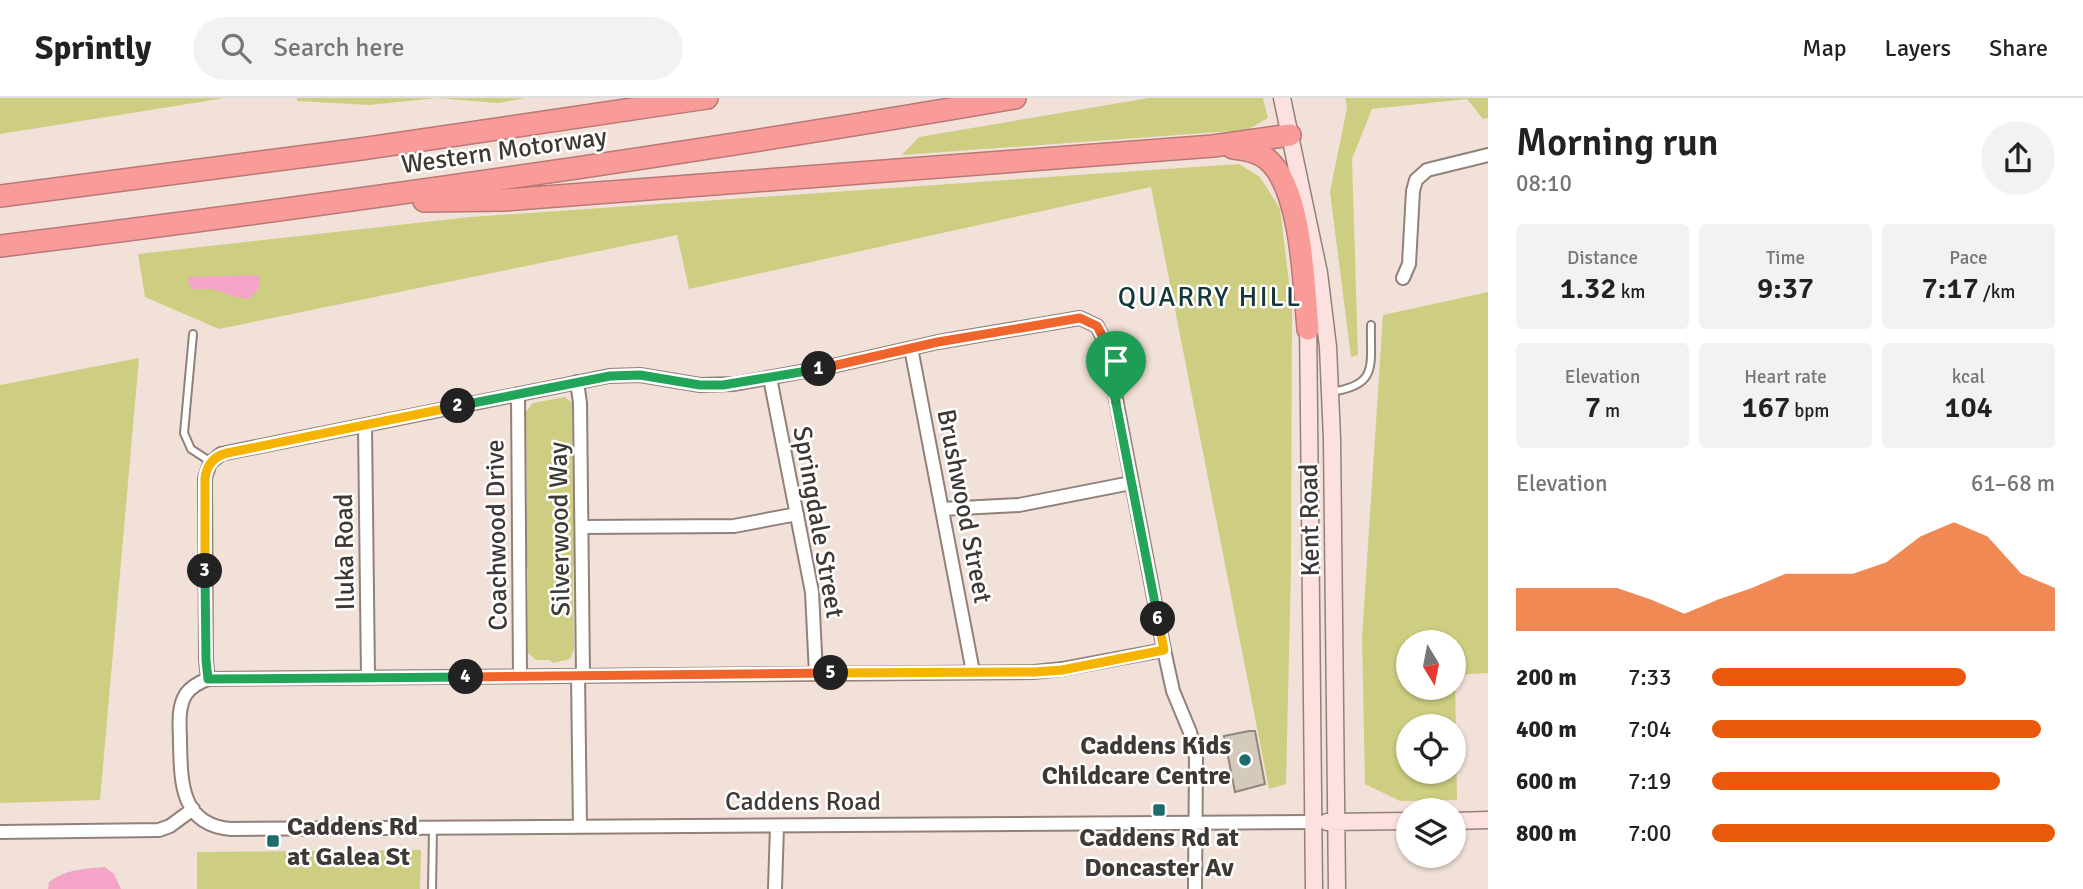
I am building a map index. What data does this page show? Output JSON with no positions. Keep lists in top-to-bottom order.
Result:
{
  "streets": {
    "highway": ["Western Motorway"],
    "main road": ["Kent Road", "Caddens Road"],
    "street": [
      "Brushwood Street",
      "Springdale Street",
      "Silverwood Way",
      "Coachwood Drive",
      "Iluka Road"
    ]
  },
  "crossings": [
    ["Kent Road", "Caddens Road"],
    ["Silverwood Way", "Caddens Road"]
  ],
  "districts": ["QUARRY HILL"],
  "places": {
    "other": ["Caddens Kids Childcare Centre"],
    "transit": ["Caddens Rd at Doncaster Av", "Caddens Rd at Galea St"]
  },
  "north": "bottom",
  "page": {
    "header": "Sprintly",
    "search": "Search here",
    "nav": ["Map", "Layers", "Share"],
    "heading": ["Morning run", "08:10"],
    "stats": [
      ["Distance", "1.32 km"],
      ["Time", "9:37"],
      ["Pace", "7:17 /km"],
      ["Elevation", "7 m"],
      ["Heart rate", "167 bpm"],
      ["kcal", "104"]
    ],
    "pins": [
      "1",
      "2",
      "3",
      "6",
      "5",
      "4"
    ],
    "chart": ["Elevation", "61–68 m"],
    "list": [
      {
        "name": "200 m",
        "note": "7:33"
      },
      {
        "name": "400 m",
        "note": "7:04"
      },
      {
        "name": "600 m",
        "note": "7:19"
      },
      {
        "name": "800 m",
        "note": "7:00"
      }
    ]
  }
}
